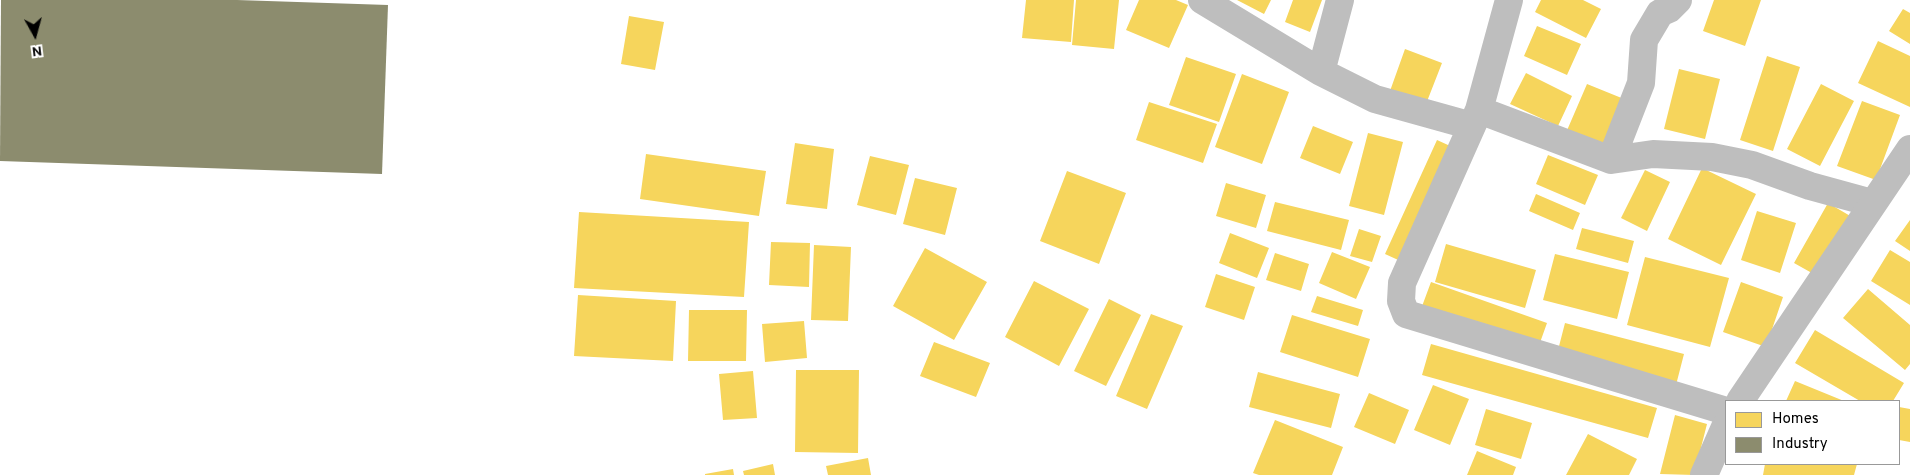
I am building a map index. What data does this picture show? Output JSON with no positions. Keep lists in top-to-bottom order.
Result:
{
  "legend": ["Homes", "Industry"],
  "north": "bottom"
}
